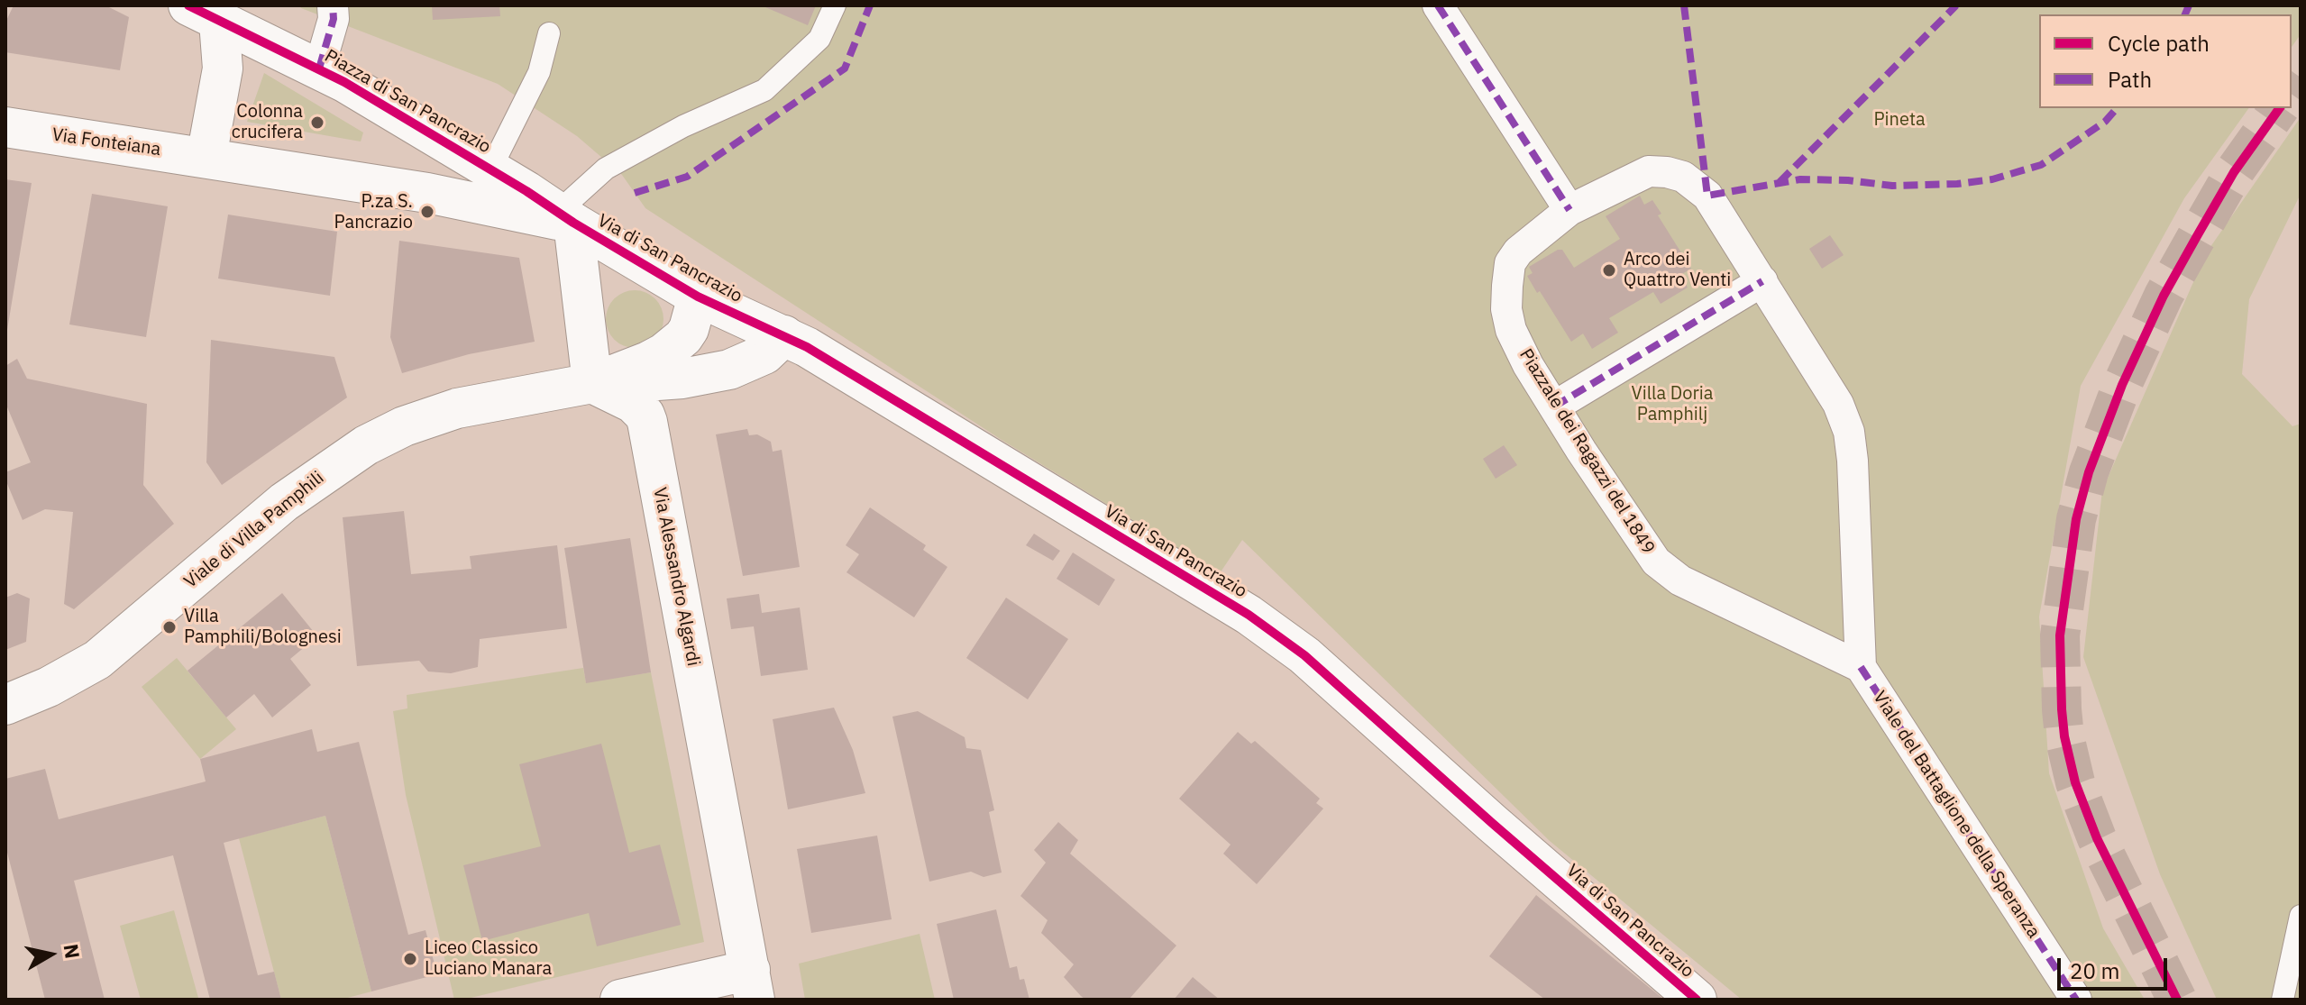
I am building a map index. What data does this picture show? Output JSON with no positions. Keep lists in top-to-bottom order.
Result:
{
  "streets": {
    "street": [
      "Piazza di San Pancrazio",
      "Via Fonteiana",
      "Via di San Pancrazio",
      "Piazzale dei Ragazzi del 1849",
      "Viale di Villa Pamphili",
      "Via Alessandro Algardi",
      "Viale del Battaglione della Speranza"
    ]
  },
  "crossings": [
    ["Piazza di San Pancrazio", "Via Fonteiana"],
    ["Piazza di San Pancrazio", "Via di San Pancrazio"],
    ["Via di San Pancrazio", "Viale di Villa Pamphili"],
    ["Piazzale dei Ragazzi del 1849", "Viale del Battaglione della Speranza"],
    ["Viale di Villa Pamphili", "Via Alessandro Algardi"]
  ],
  "parks": ["Pineta", "Villa Doria Pamphilj"],
  "places": [
    "Colonna crucifera",
    "P.za S. Pancrazio",
    "Arco dei Quattro Venti",
    "Villa Pamphili/Bolognesi",
    "Liceo Classico Luciano Manara"
  ],
  "legend": ["Cycle path", "Path"],
  "scale_bar": "20 m",
  "north": "right"
}
